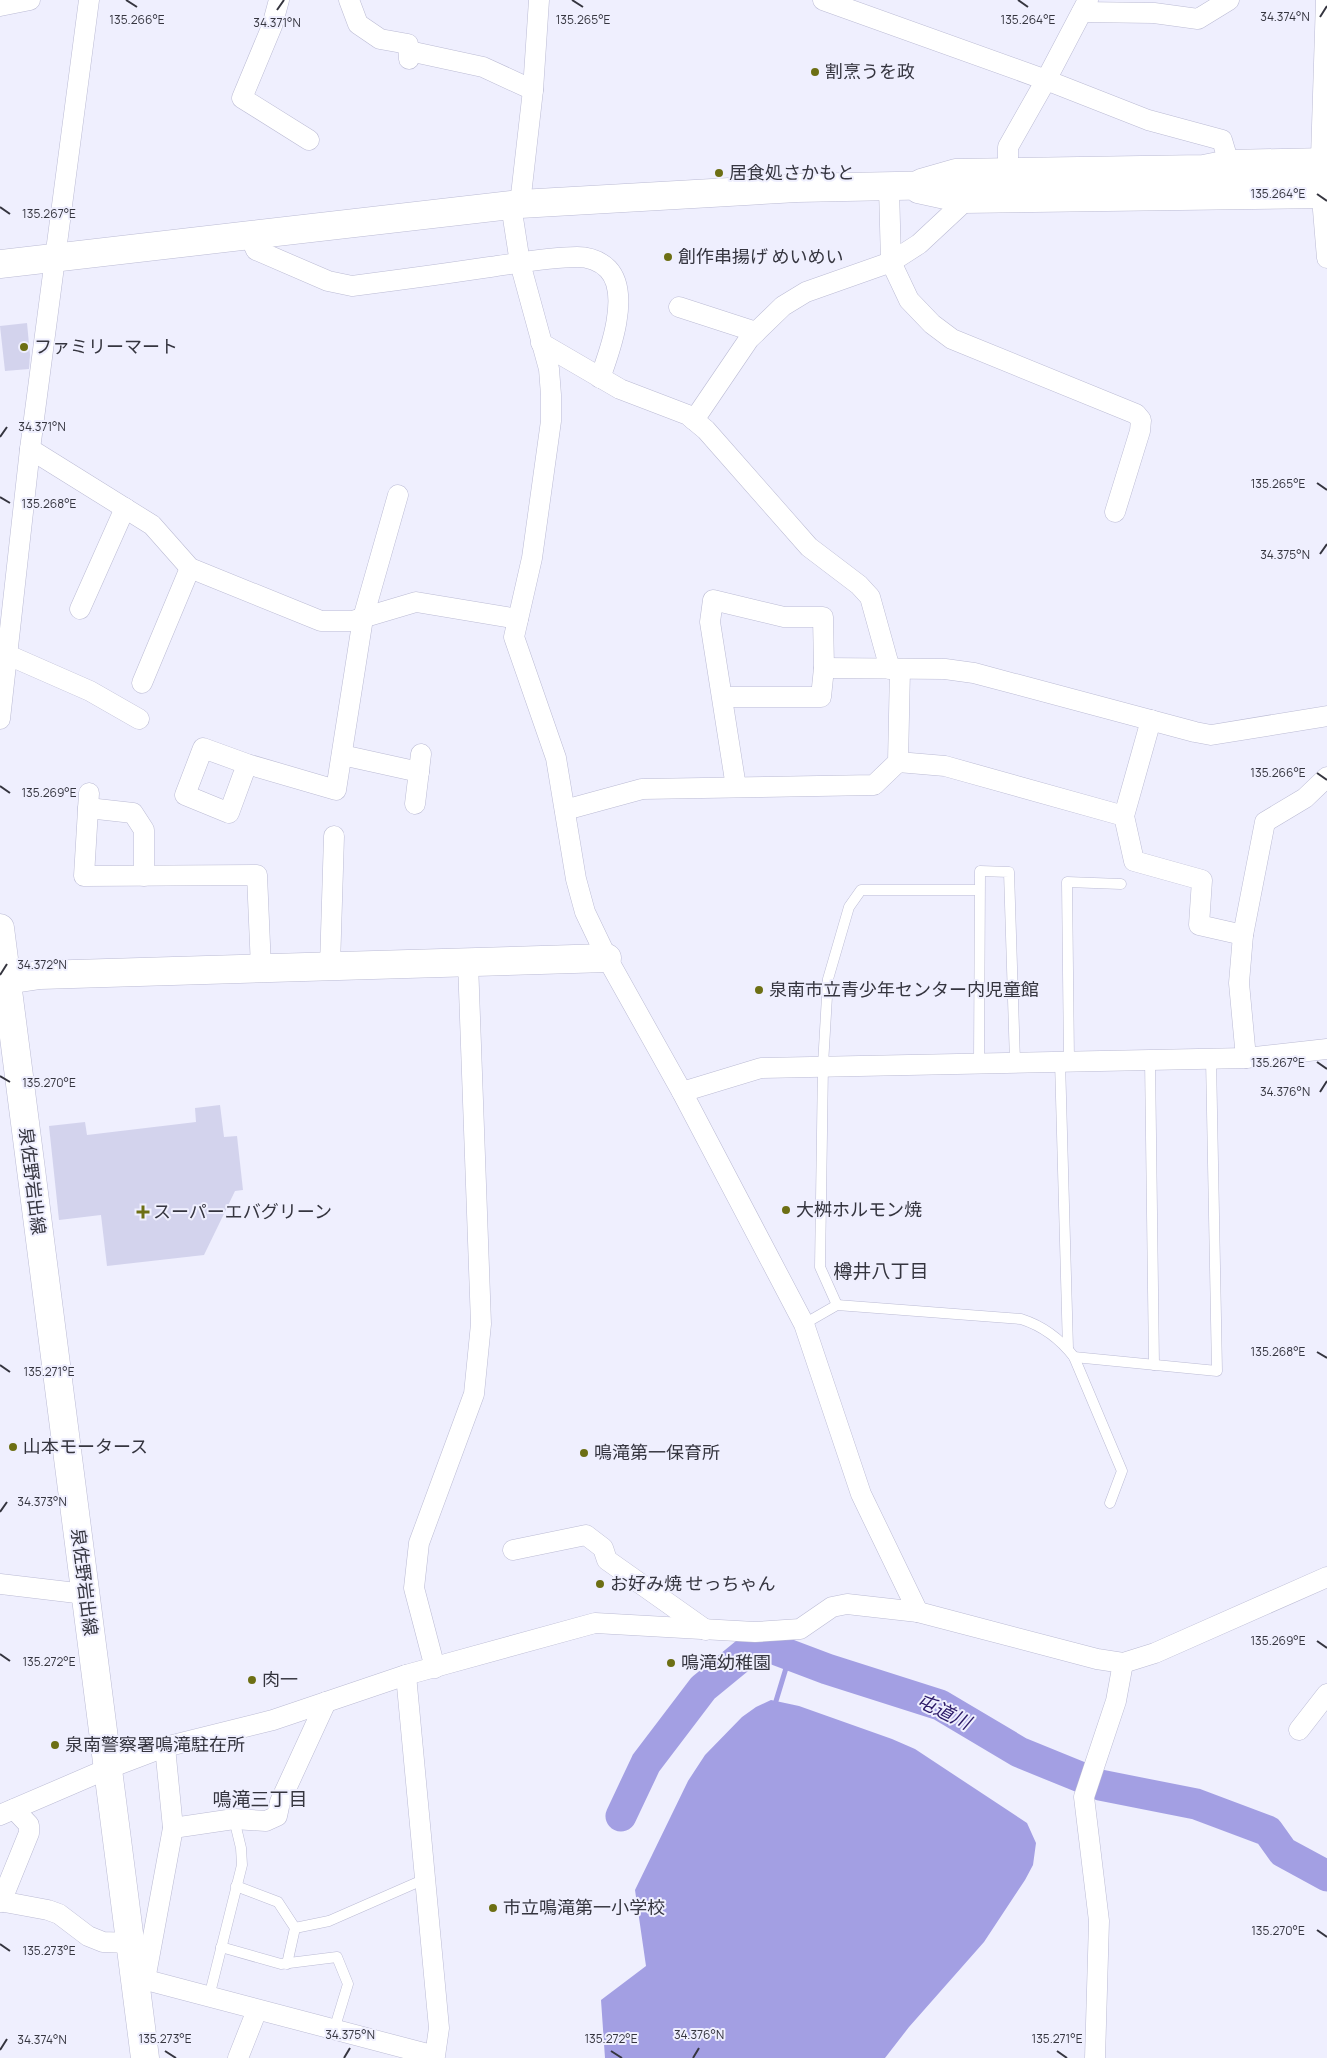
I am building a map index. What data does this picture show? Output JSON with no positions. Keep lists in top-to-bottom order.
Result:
{
  "streets": {
    "street": ["泉佐野岩出線"]
  },
  "districts": ["樽井八丁目", "鳴滝三丁目"],
  "water": ["屯道川"],
  "places": {
    "other": [
      "割烹うを政",
      "居食処さかもと",
      "創作串揚げ めいめい",
      "ファミリーマート",
      "泉南市立青少年センター内児童館",
      "大桝ホルモン焼",
      "山本モータース",
      "鳴滝第一保育所",
      "お好み焼 せっちゃん",
      "鳴滝幼稚園",
      "肉一",
      "泉南警察署鳴滝駐在所",
      "市立鳴滝第一小学校"
    ],
    "health": ["スーパーエバグリーン"]
  },
  "coordinates": [
    "34.374°N",
    "135.266°E",
    "135.265°E",
    "135.264°E",
    "34.371°N",
    "135.267°E",
    "135.268°E",
    "34.375°N",
    "135.269°E",
    "34.372°N",
    "135.270°E",
    "34.376°N",
    "135.271°E",
    "34.373°N",
    "135.272°E",
    "135.273°E"
  ]
}
